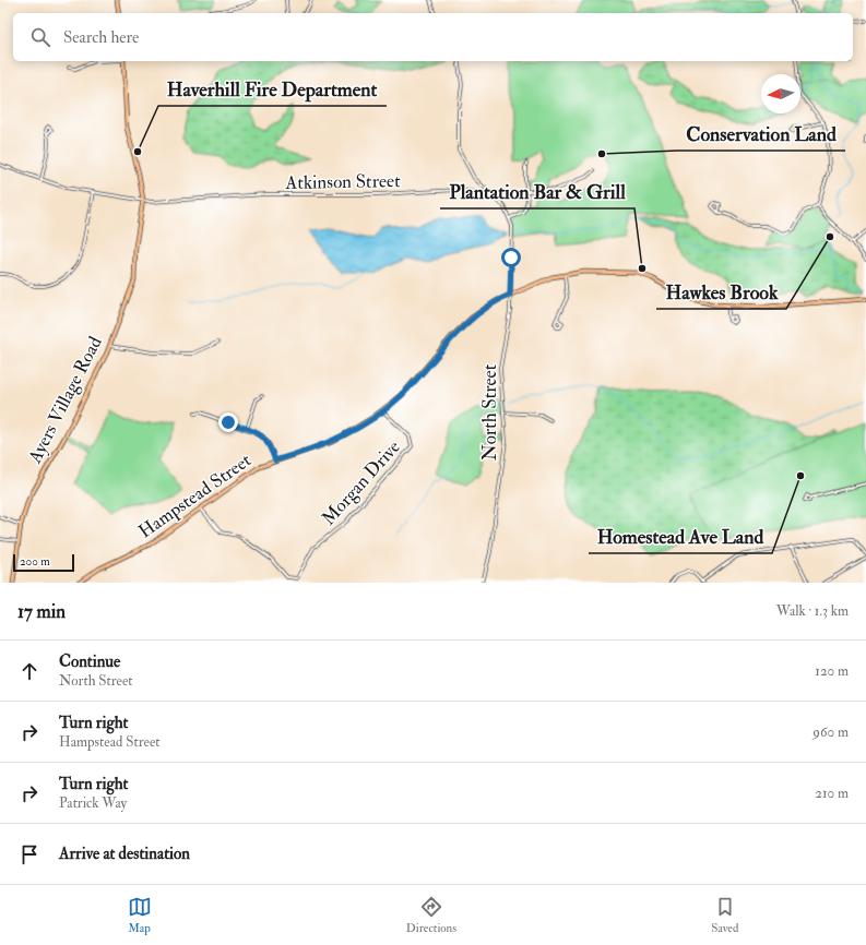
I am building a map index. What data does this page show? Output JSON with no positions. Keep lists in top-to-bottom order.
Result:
{
  "streets": {
    "main road": ["Ayers Village Road", "Hampstead Street"],
    "street": ["Atkinson Street", "North Street", "Morgan Drive"]
  },
  "crossings": [
    ["Atkinson Street", "Ayers Village Road"],
    ["Atkinson Street", "North Street"],
    ["North Street", "Hampstead Street"],
    ["Morgan Drive", "Hampstead Street"]
  ],
  "places": [
    "Haverhill Fire Department",
    "Conservation Land",
    "Hawkes Brook",
    "Plantation Bar & Grill",
    "Homestead Ave Land"
  ],
  "scale_bar": "200 m",
  "north": "left",
  "page": {
    "search": "Search here",
    "scale": "200 m",
    "heading": ["17 min", "Walk · 1.3 km"],
    "list": [
      ["Continue", "North Street", "120 m"],
      ["Turn right", "Hampstead Street", "960 m"],
      ["Turn right", "Patrick Way", "210 m"],
      "Arrive at destination"
    ],
    "nav": ["Map", "Directions", "Saved"]
  }
}
